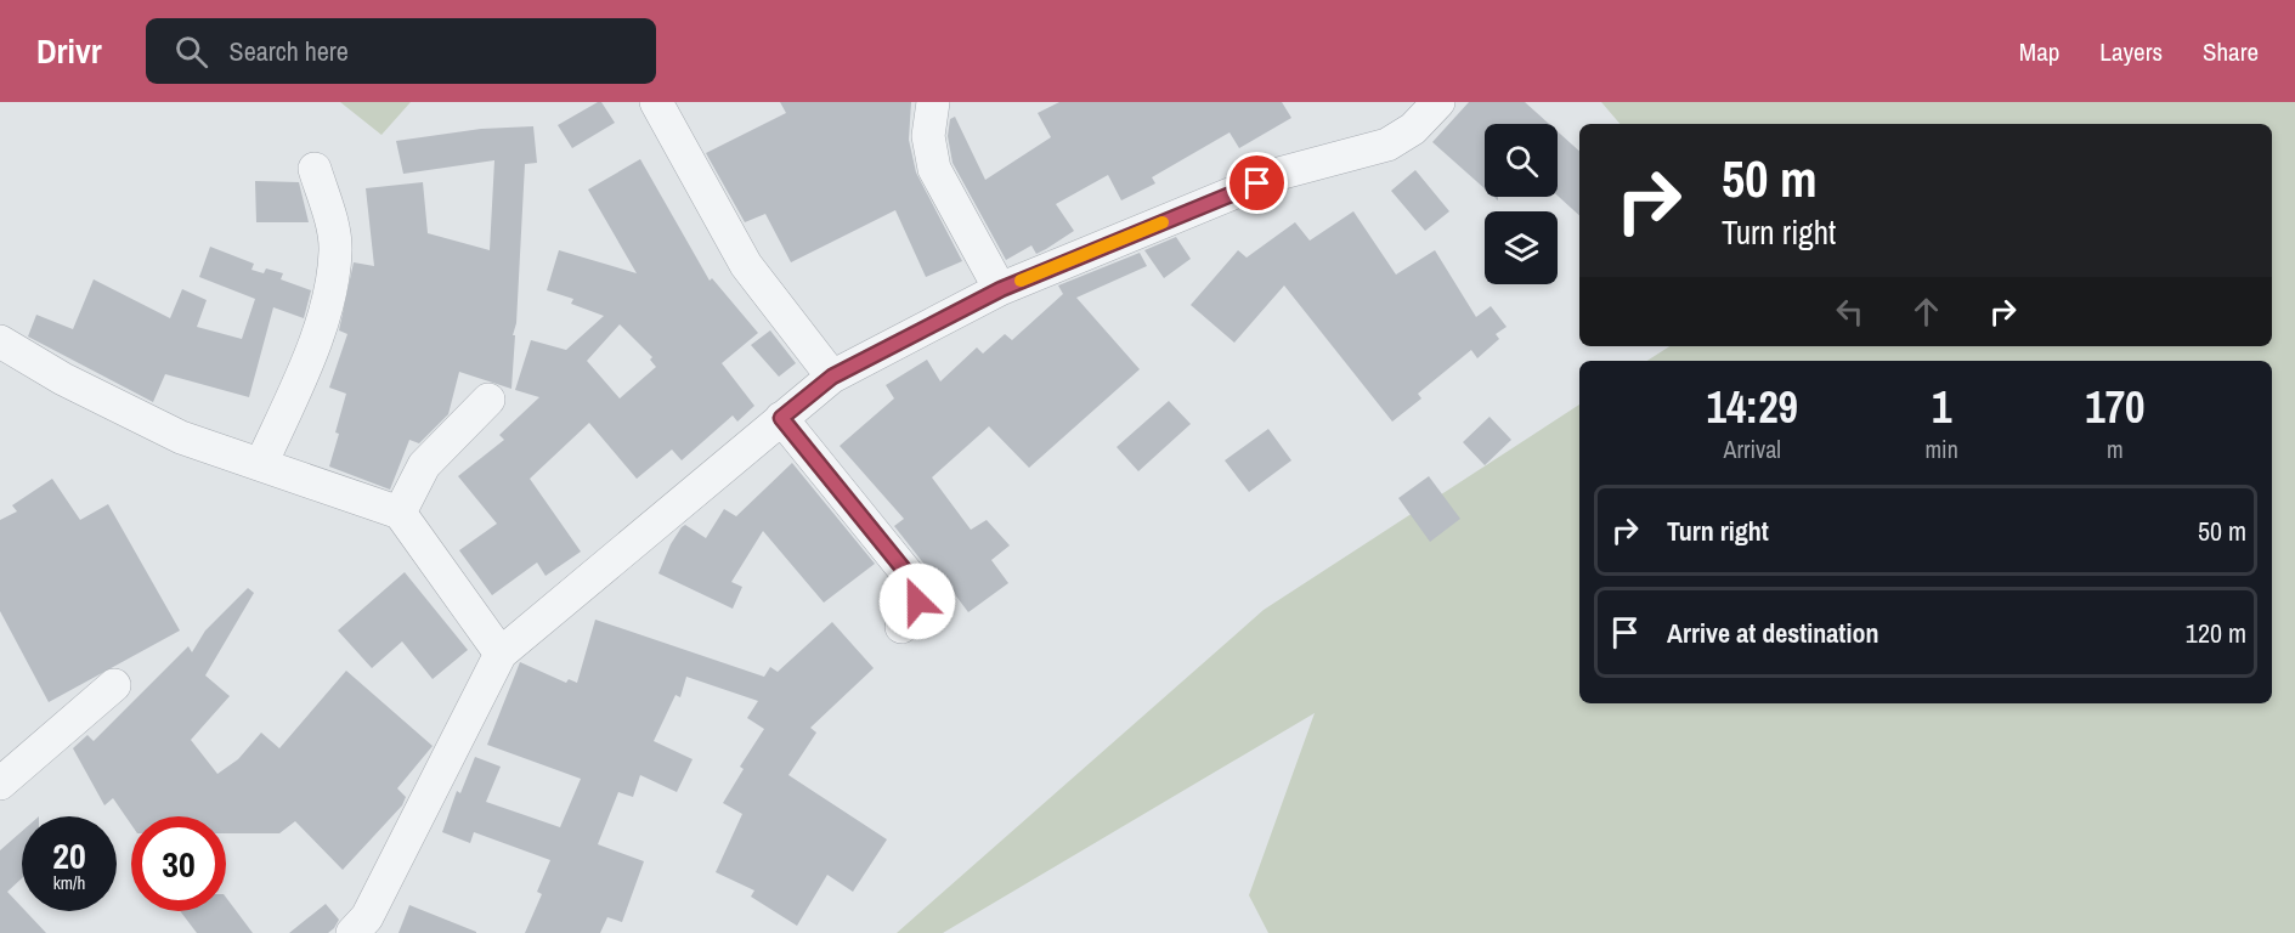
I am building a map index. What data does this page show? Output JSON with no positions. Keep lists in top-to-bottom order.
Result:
{
  "page": {
    "header": "Drivr",
    "search": "Search here",
    "nav": ["Map", "Layers", "Share"],
    "turn": ["50 m", "Turn right"],
    "eta": [
      "14:29",
      "Arrival",
      "1",
      "min",
      "170",
      "m"
    ],
    "list": [
      {
        "name": "Turn right",
        "value": "50 m"
      },
      {
        "name": "Arrive at destination",
        "value": "120 m"
      }
    ],
    "speed": "20 km/h",
    "limit": "30"
  }
}
